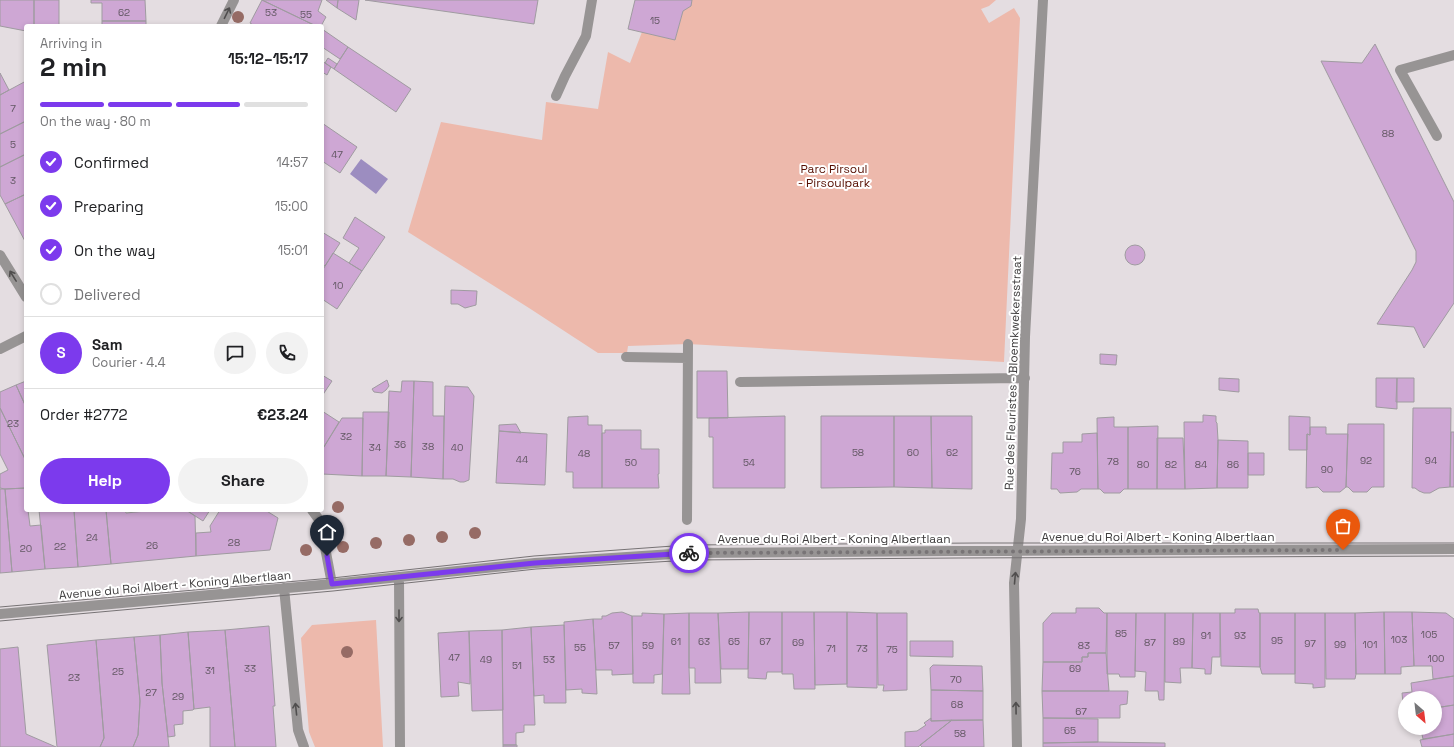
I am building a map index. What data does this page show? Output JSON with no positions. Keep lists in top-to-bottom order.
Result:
{
  "streets": {
    "street": ["Rue des Fleuristes - Bloemkwekersstraat", "Avenue du Roi Albert - Koning Albertlaan"]
  },
  "crossings": [
    ["Rue des Fleuristes - Bloemkwekersstraat", "Avenue du Roi Albert - Koning Albertlaan"]
  ],
  "parks": ["Parc Pirsoul - Pirsoulpark"],
  "house_numbers": [
    "62",
    "53",
    "55",
    "15",
    "7",
    "88",
    "5",
    "47",
    "3",
    "10",
    "23",
    "32",
    "36",
    "38",
    "34",
    "40",
    "58",
    "60",
    "62",
    "48",
    "44",
    "92",
    "94",
    "78",
    "50",
    "54",
    "80",
    "82",
    "84",
    "86",
    "90",
    "76",
    "24",
    "28",
    "26",
    "22",
    "20",
    "85",
    "105",
    "91",
    "93",
    "103",
    "95",
    "61",
    "63",
    "65",
    "67",
    "89",
    "69",
    "87",
    "97",
    "99",
    "101",
    "57",
    "59",
    "83",
    "55",
    "71",
    "73",
    "75",
    "47",
    "100",
    "49",
    "53",
    "51",
    "33",
    "69",
    "31",
    "25",
    "23",
    "70",
    "27",
    "29",
    "68",
    "67",
    "65",
    "58"
  ],
  "north": "bottom right",
  "page": {
    "heading": ["2 min", "Arriving in", "15:12–15:17"],
    "panel": [
      "Sam",
      "Courier · 4.4",
      "Order #2772",
      "€23.24"
    ],
    "bar": "On the way · 80 m",
    "list": [
      ["Confirmed", "14:57"],
      ["Preparing", "15:00"],
      ["On the way", "15:01"],
      "Delivered"
    ],
    "round": "S",
    "buttons": ["Help", "Share"]
  }
}
